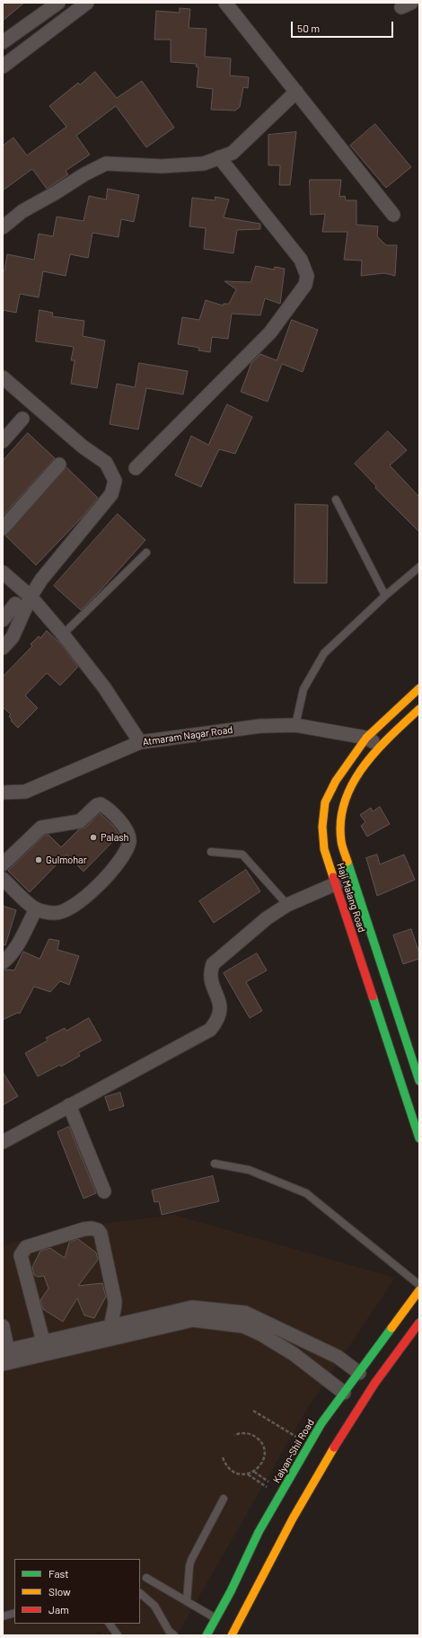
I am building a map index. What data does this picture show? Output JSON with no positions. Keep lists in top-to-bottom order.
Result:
{
  "streets": {
    "main road": ["Haji Malang Road", "Kalyan-Shil Road"],
    "street": ["Atmaram Nagar Road"]
  },
  "crossings": [
    ["Atmaram Nagar Road", "Haji Malang Road"]
  ],
  "places": ["Palash", "Gulmohar"],
  "legend": ["Fast", "Slow", "Jam"],
  "scale_bar": "50 m"
}
